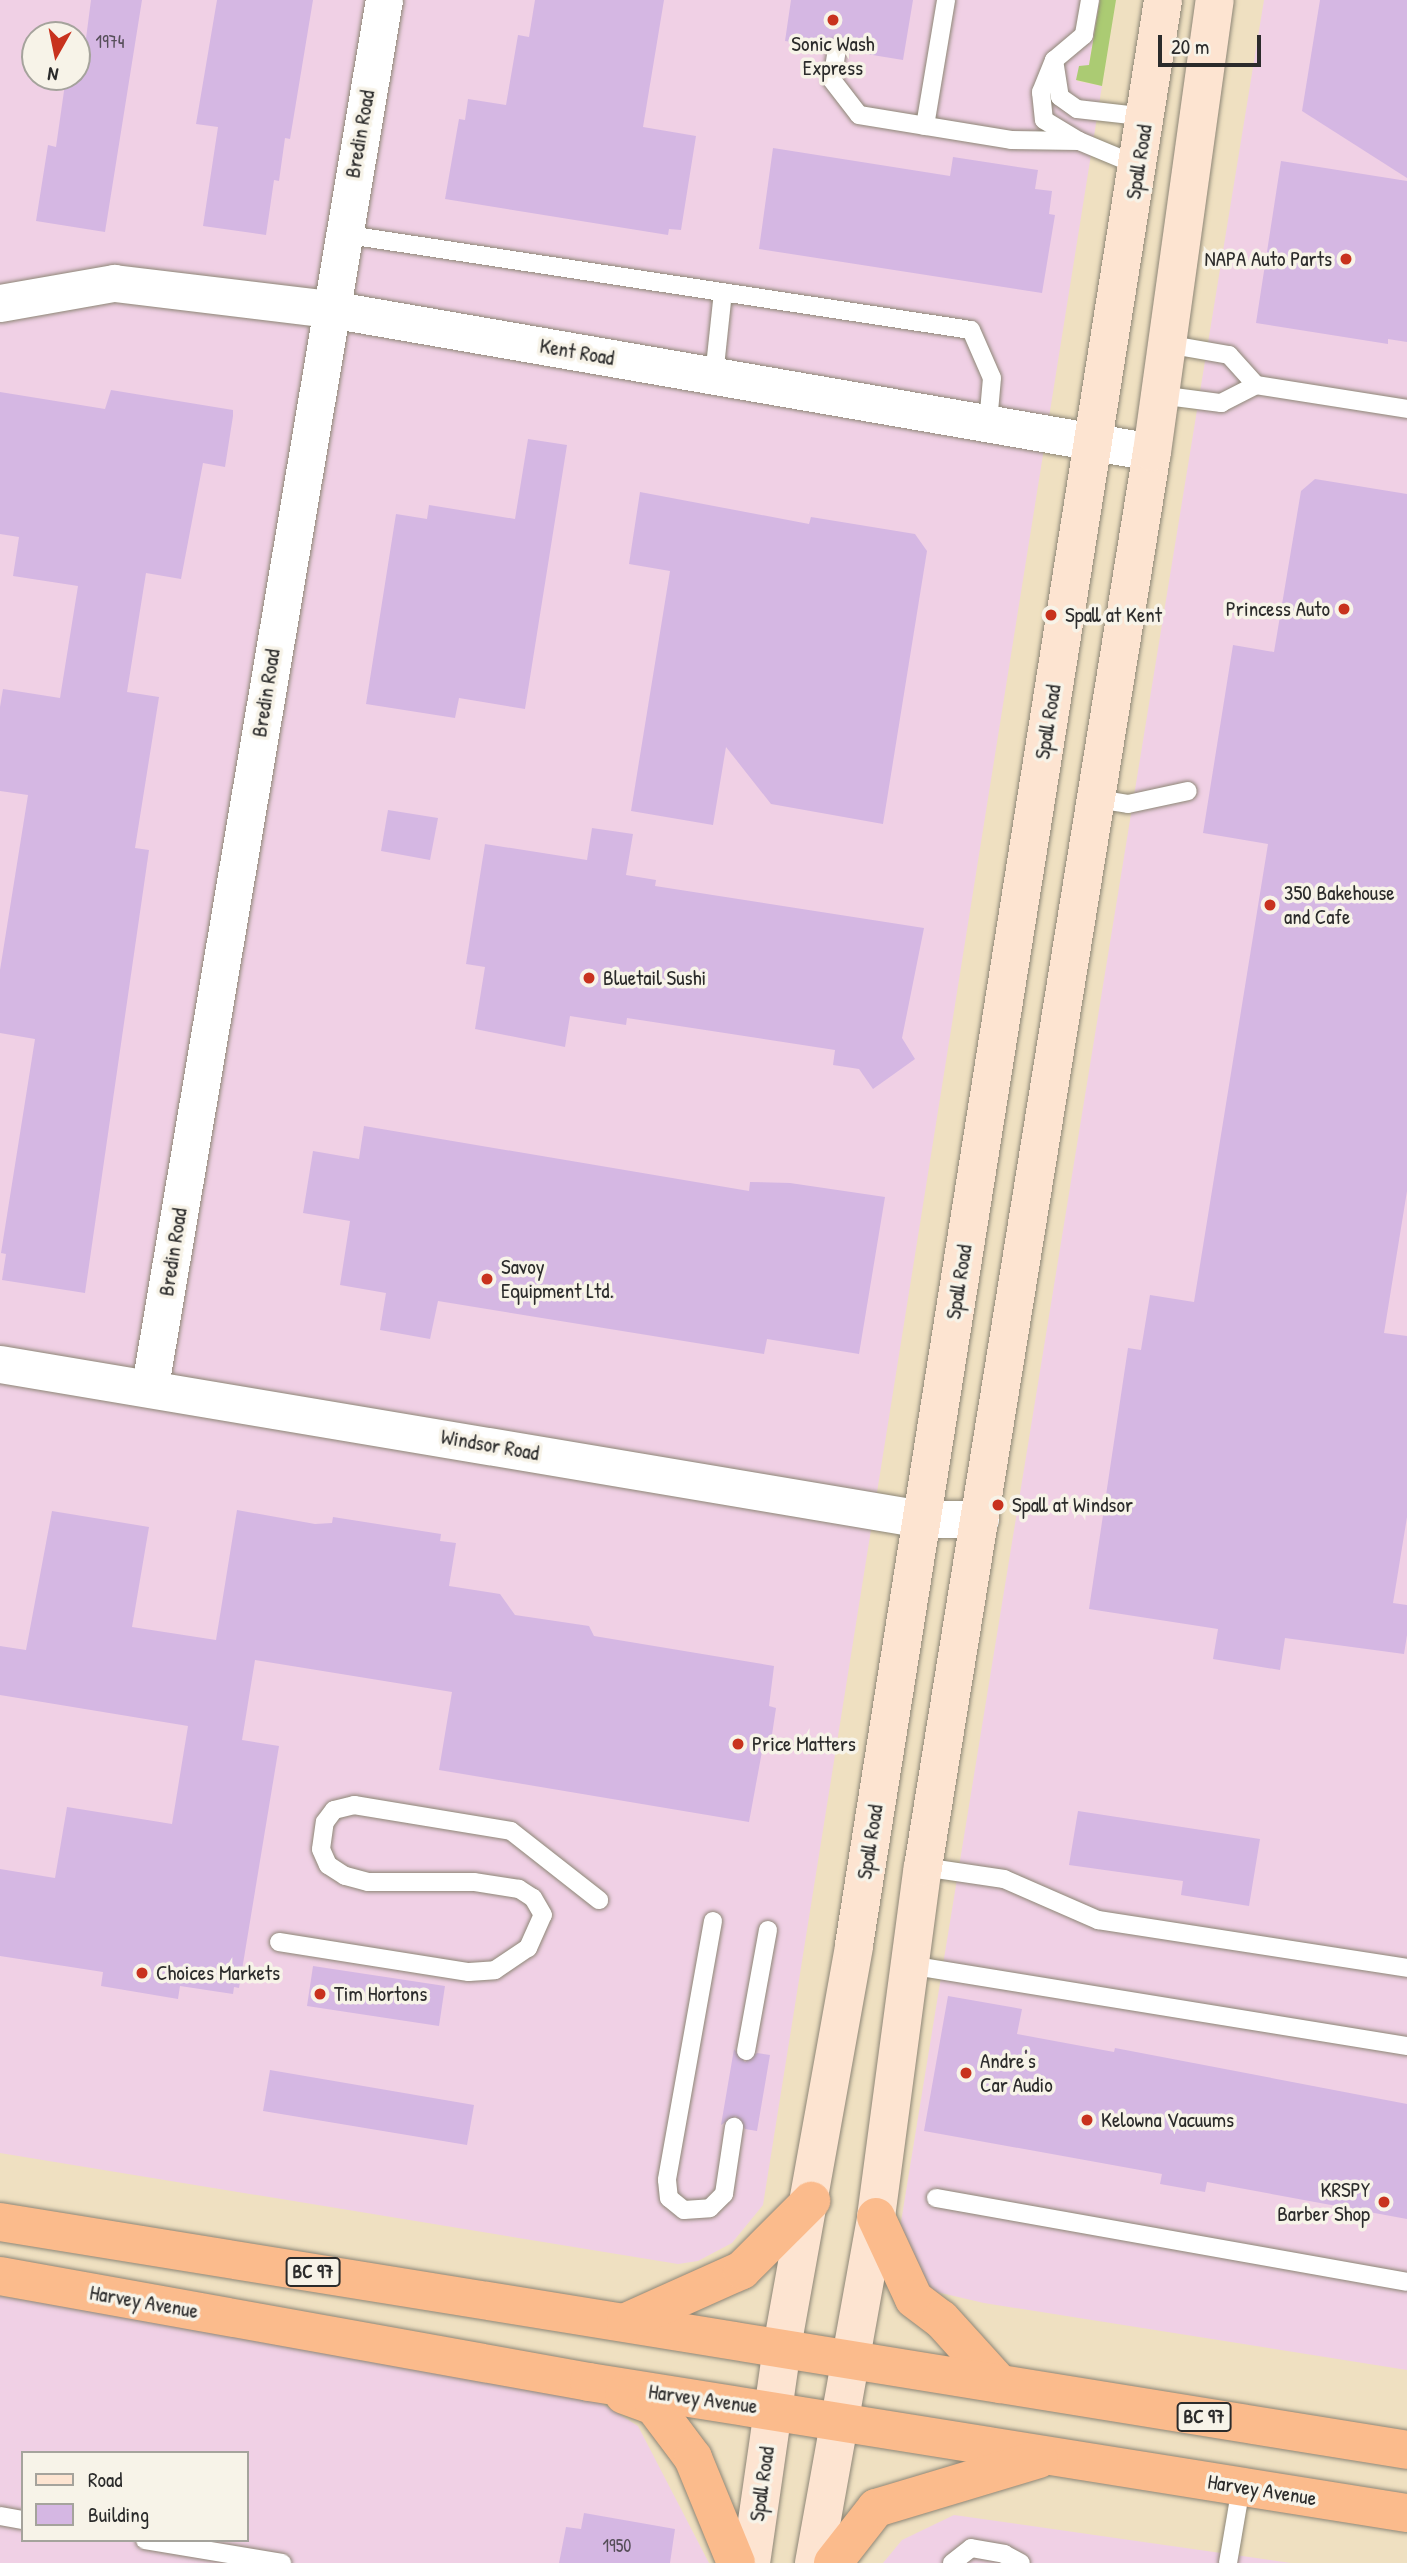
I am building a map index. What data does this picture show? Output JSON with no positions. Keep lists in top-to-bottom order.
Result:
{
  "streets": {
    "highway": ["BC 97", "Harvey Avenue"],
    "main road": ["Spall Road"],
    "street": ["Bredin Road", "Kent Road", "Windsor Road"]
  },
  "crossings": [
    ["Bredin Road", "Kent Road"],
    ["Bredin Road", "Windsor Road"],
    ["Spall Road", "Kent Road"],
    ["Spall Road", "Windsor Road"],
    ["Spall Road", "BC 97"],
    ["Spall Road", "Harvey Avenue"]
  ],
  "places": [
    "Sonic Wash Express",
    "NAPA Auto Parts",
    "Princess Auto",
    "Spall at Kent",
    "350 Bakehouse and Cafe",
    "Bluetail Sushi",
    "Savoy Equipment Ltd.",
    "Spall at Windsor",
    "Price Matters",
    "Choices Markets",
    "Tim Hortons",
    "Andre's Car Audio",
    "Kelowna Vacuums",
    "KRSPY Barber Shop"
  ],
  "house_numbers": ["1974", "1950"],
  "legend": ["Road", "Building"],
  "scale_bar": "20 m",
  "north": "bottom"
}
